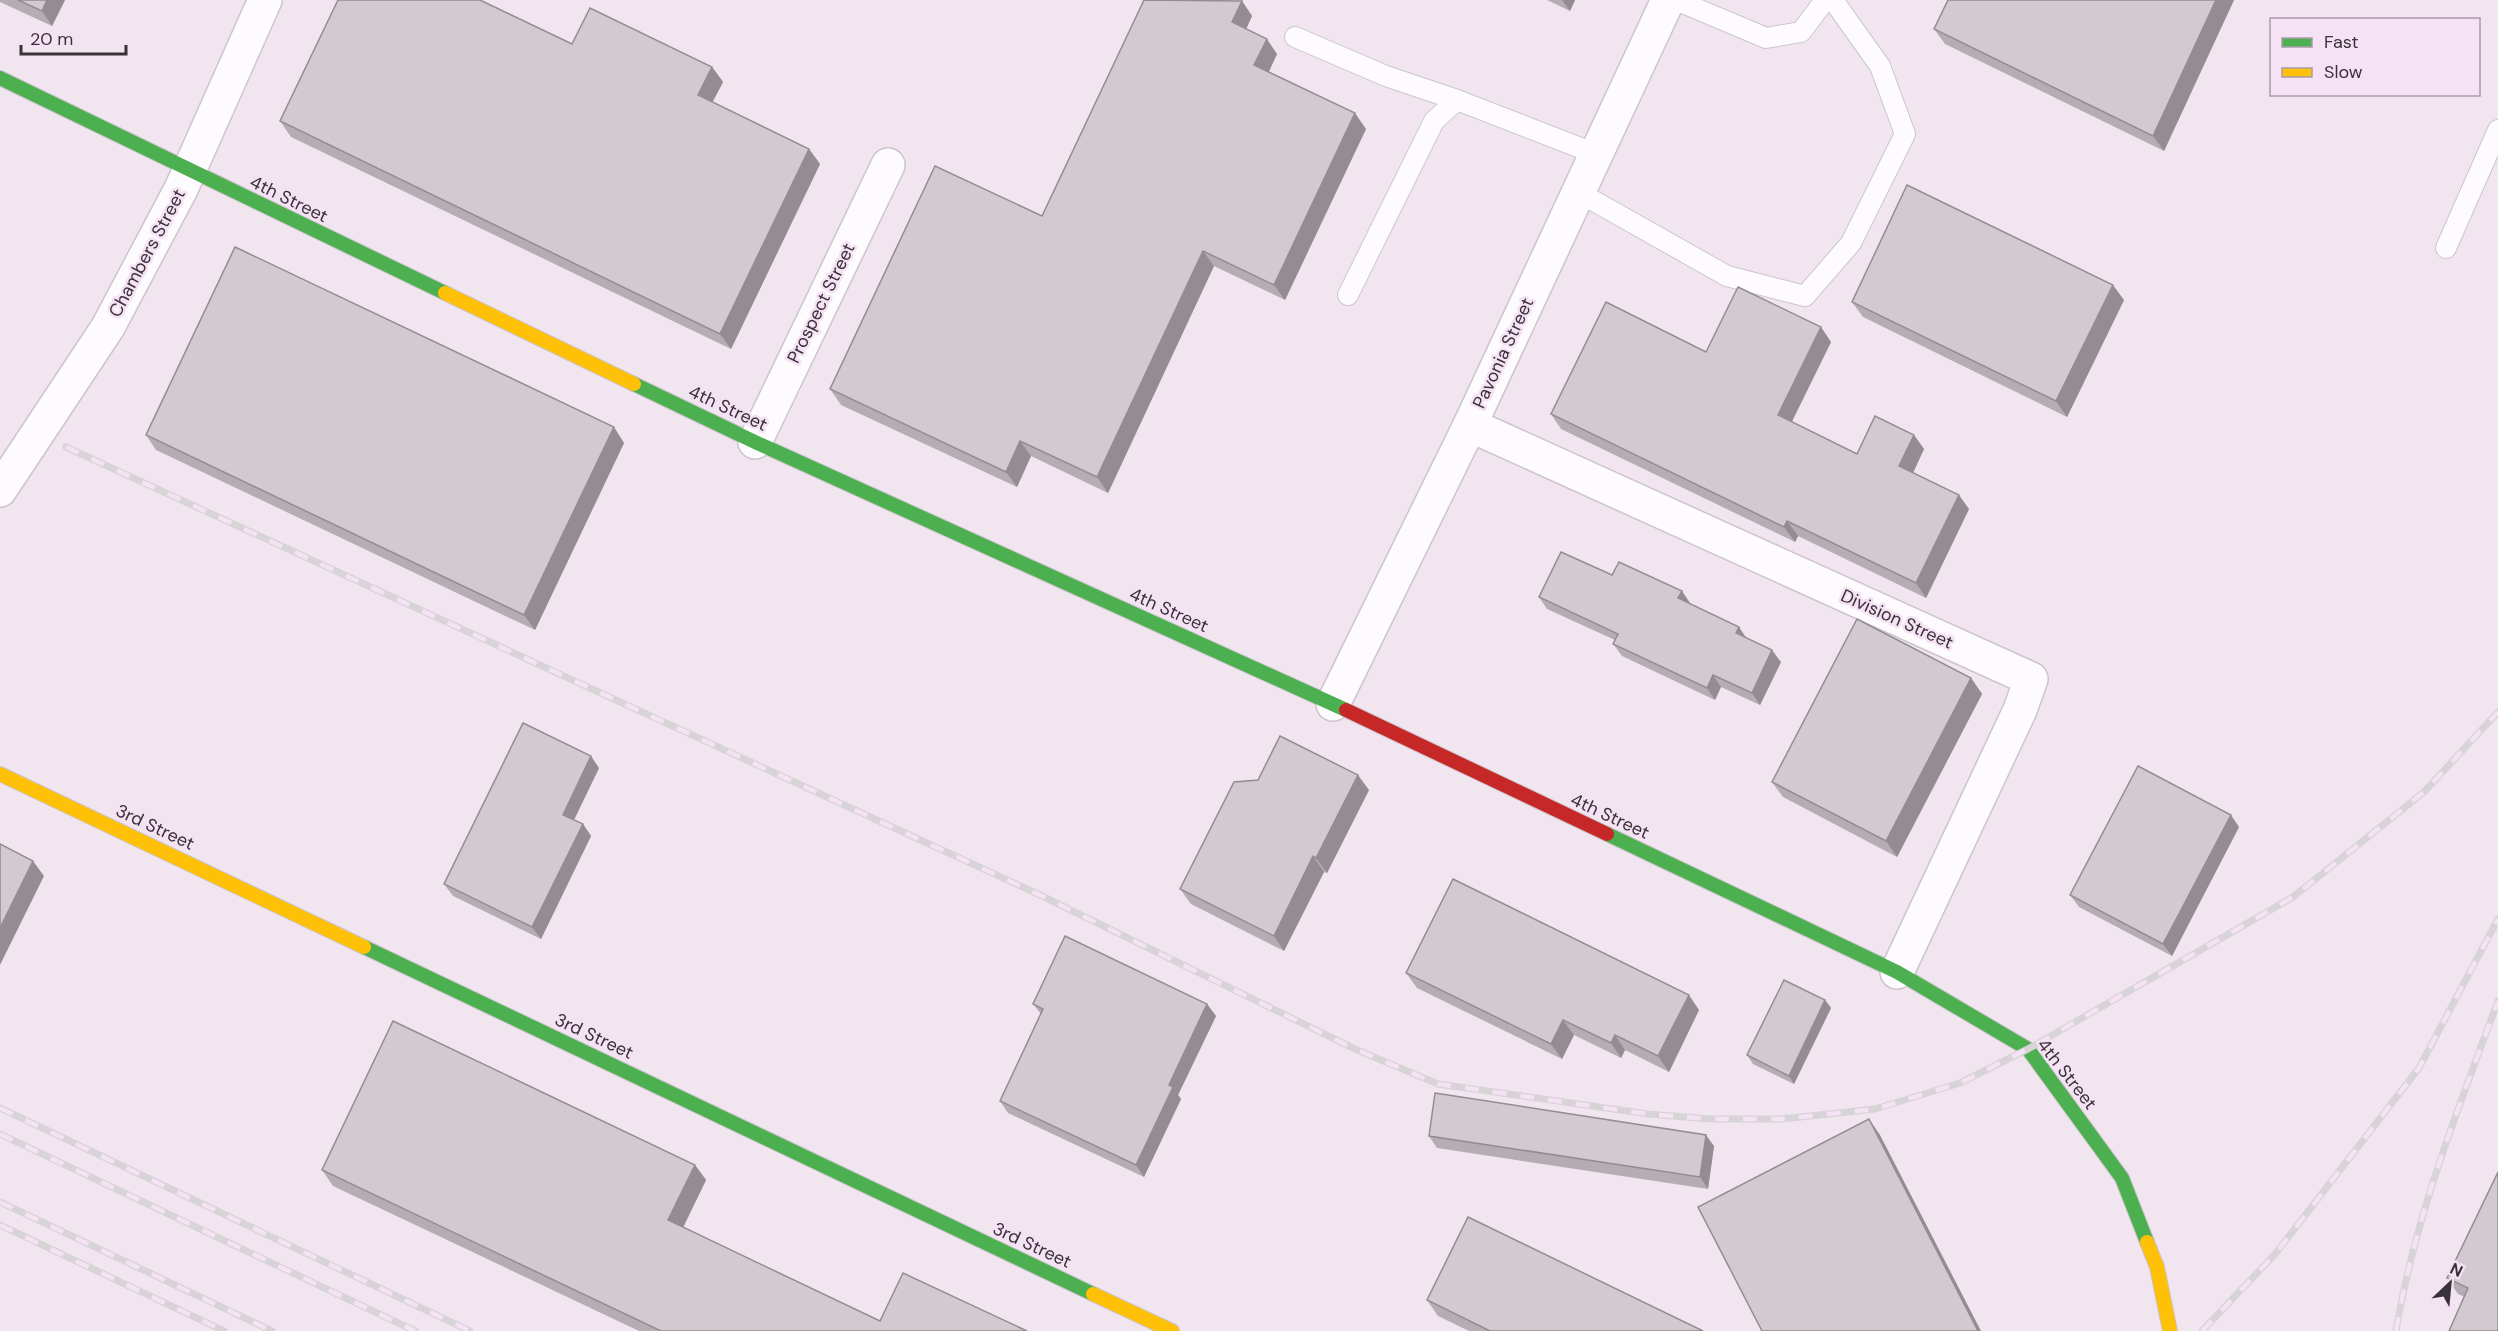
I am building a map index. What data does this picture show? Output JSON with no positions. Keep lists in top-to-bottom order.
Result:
{
  "streets": {
    "main road": ["4th Street", "3rd Street"],
    "street": [
      "Chambers Street",
      "Prospect Street",
      "Pavonia Street",
      "Division Street"
    ]
  },
  "crossings": [
    ["4th Street", "Chambers Street"],
    ["4th Street", "Prospect Street"],
    ["4th Street", "Pavonia Street"],
    ["4th Street", "Division Street"],
    ["Pavonia Street", "Division Street"]
  ],
  "legend": ["Fast", "Slow"],
  "scale_bar": "20 m",
  "north": "top right"
}
